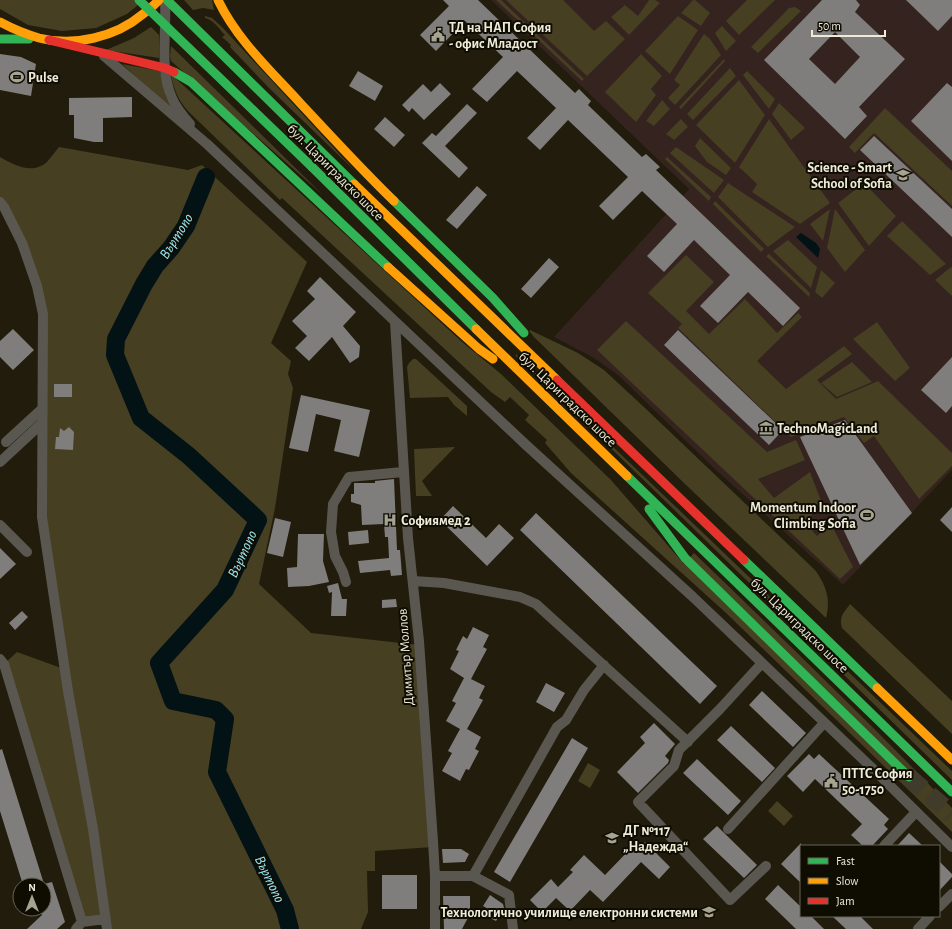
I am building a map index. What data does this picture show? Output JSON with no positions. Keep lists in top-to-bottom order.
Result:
{
  "streets": {
    "main road": ["бул. Цариградско шосе"],
    "street": ["Димитър Моллов"]
  },
  "crossings": [
    ["бул. Цариградско шосе", "Димитър Моллов"]
  ],
  "water": ["Въртопо"],
  "places": {
    "public building": ["ТД на НАП София - офис Младост", "ПТТС София 50-1750"],
    "sports": ["Pulse", "Momentum Indoor Climbing Sofia"],
    "school or university": ["Science - Smart School of Sofia", "ДГ №117 „Надежда“", "Технологично училище електронни системи"],
    "museum": ["TechnoMagicLand"],
    "hospital": ["Софиямед 2"]
  },
  "legend": ["Fast", "Slow", "Jam"],
  "scale_bar": "50 m",
  "north": "top"
}
